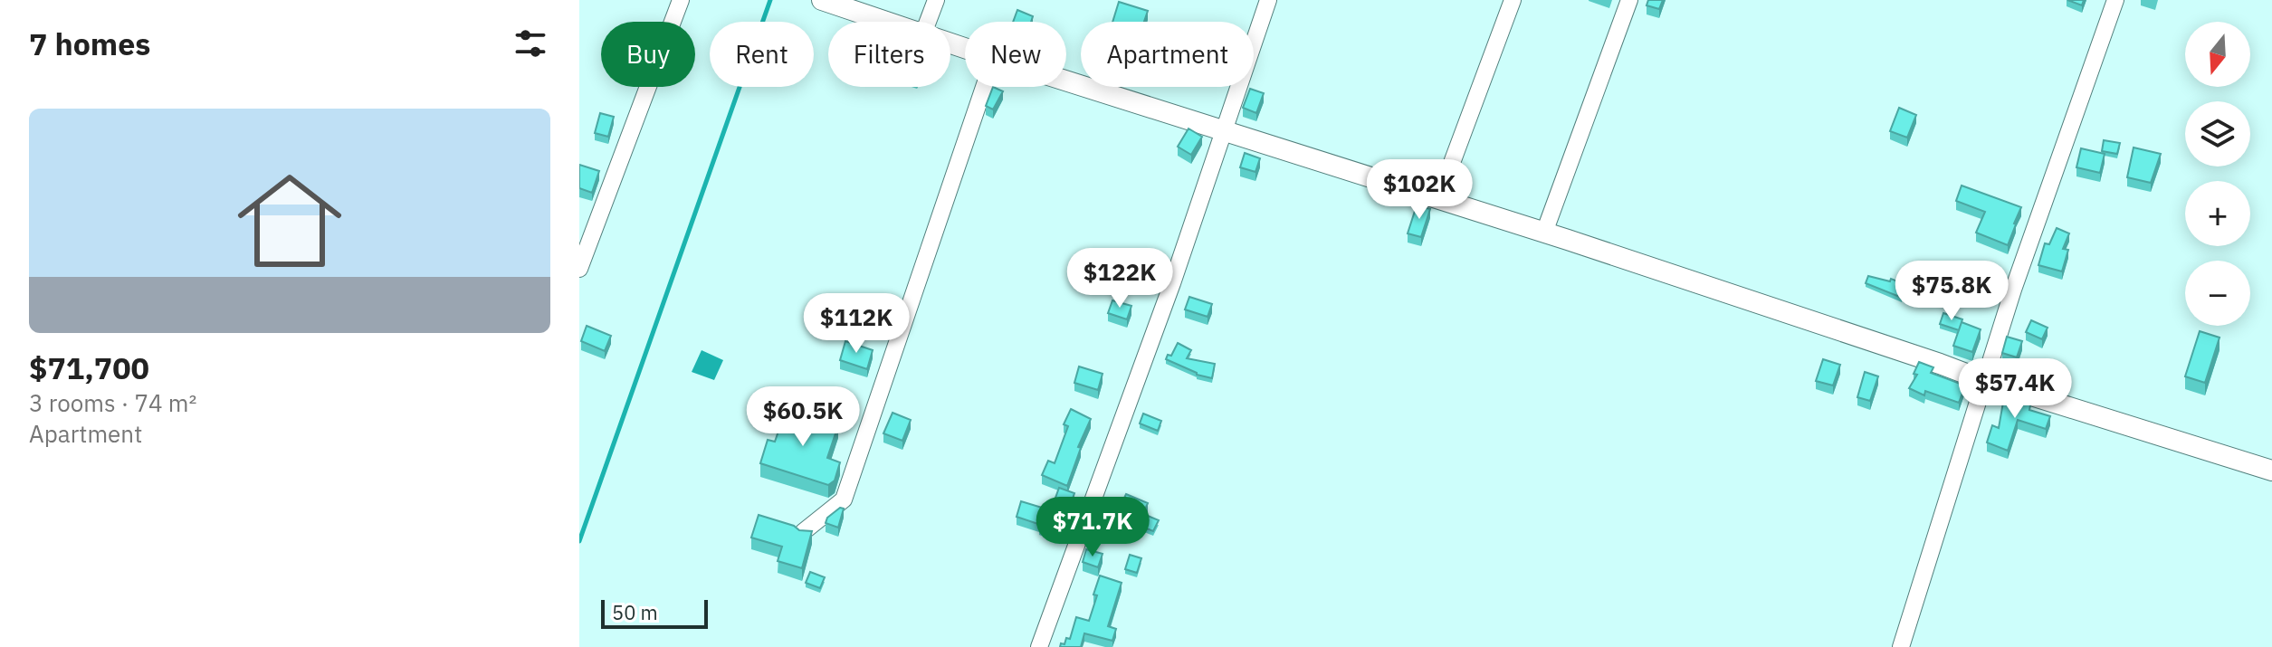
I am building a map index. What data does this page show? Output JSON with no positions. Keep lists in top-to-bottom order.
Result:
{
  "scale_bar": "50 m",
  "north": "bottom",
  "page": {
    "heading": "7 homes",
    "map_buttons": ["+", "−"],
    "chip": [
      "Buy",
      "Rent",
      "Filters",
      "New",
      "Apartment"
    ],
    "list": [
      {
        "name": "$71,700",
        "note": "3 rooms · 74 m² · Apartment"
      }
    ],
    "price": [
      "$102K",
      "$122K",
      "$75.8K",
      "$112K",
      "$57.4K",
      "$60.5K",
      "$71.7K"
    ],
    "scale": "50 m"
  }
}
